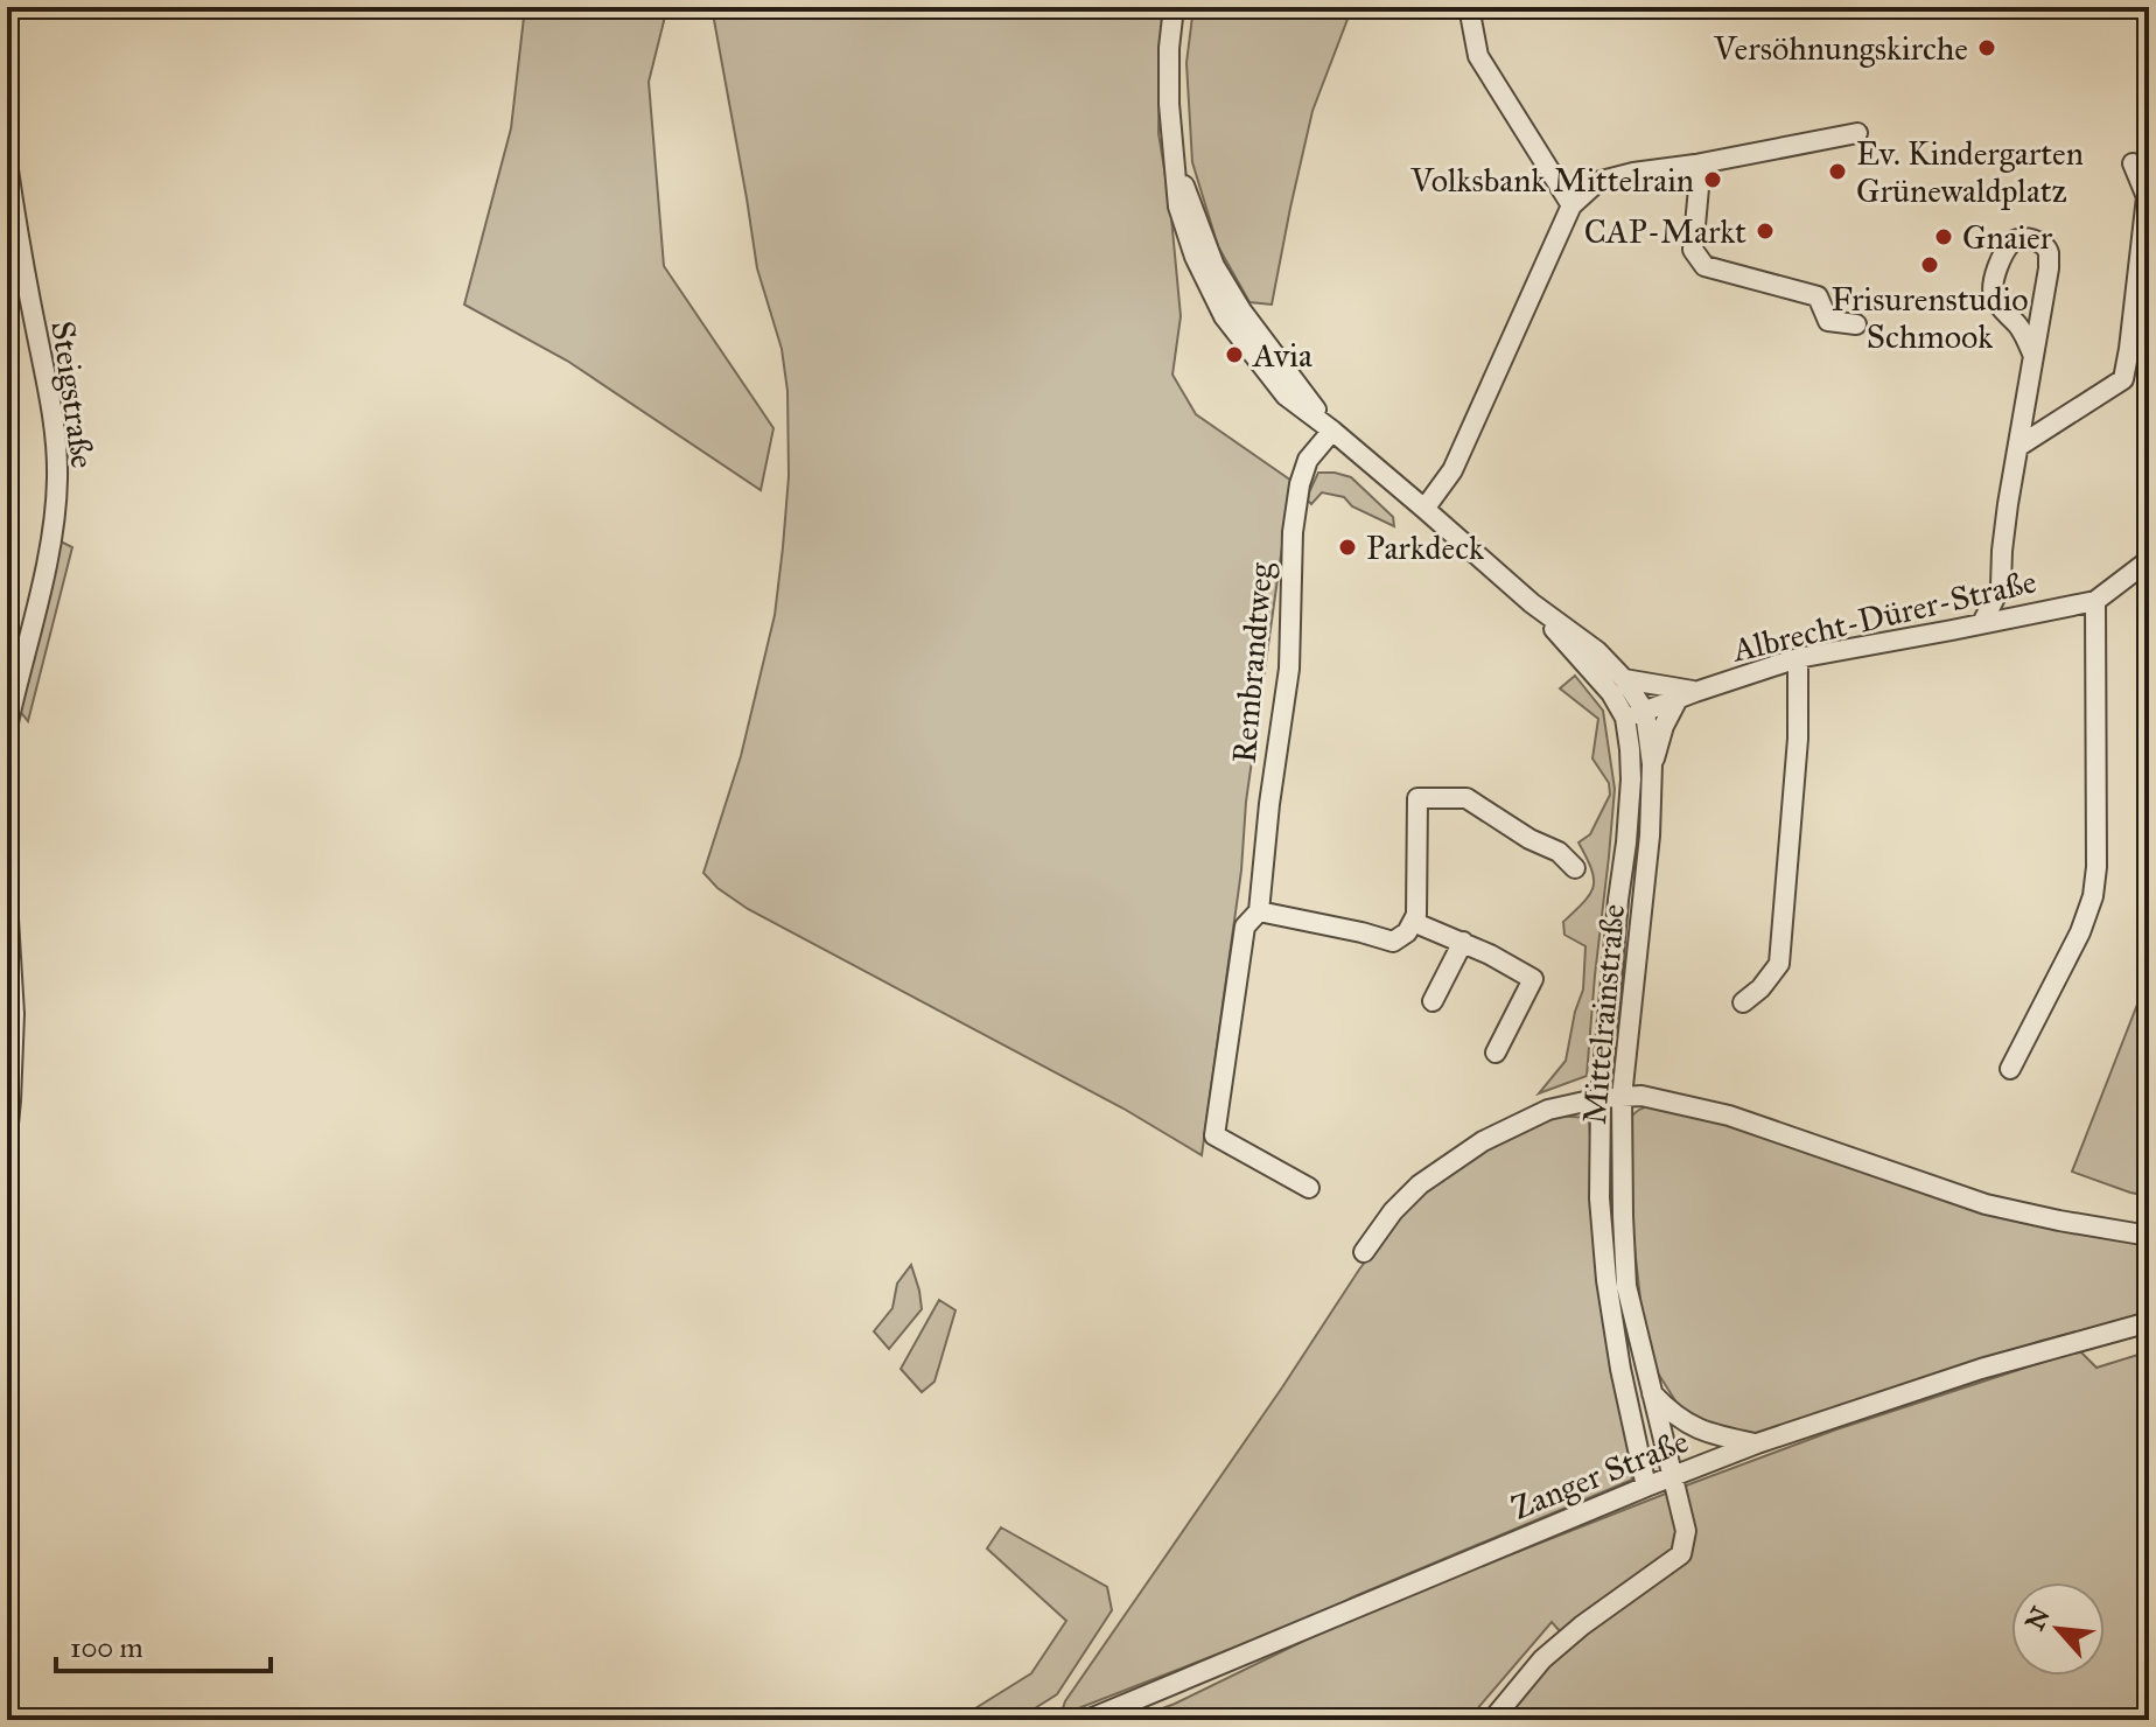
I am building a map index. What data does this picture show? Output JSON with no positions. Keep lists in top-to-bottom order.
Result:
{
  "streets": {
    "street": [
      "Steigstraße",
      "Albrecht-Dürer-Straße",
      "Rembrandtweg",
      "Mittelrainstraße",
      "Zanger Straße"
    ]
  },
  "crossings": [
    ["Albrecht-Dürer-Straße", "Mittelrainstraße"],
    ["Rembrandtweg", "Mittelrainstraße"],
    ["Mittelrainstraße", "Zanger Straße"]
  ],
  "places": [
    "Versöhnungskirche",
    "Ev. Kindergarten Grünewaldplatz",
    "Volksbank Mittelrain",
    "CAP-Markt",
    "Gnaier",
    "Frisurenstudio Schmook",
    "Avia",
    "Parkdeck"
  ],
  "scale_bar": "100 m",
  "north": "top left"
}
